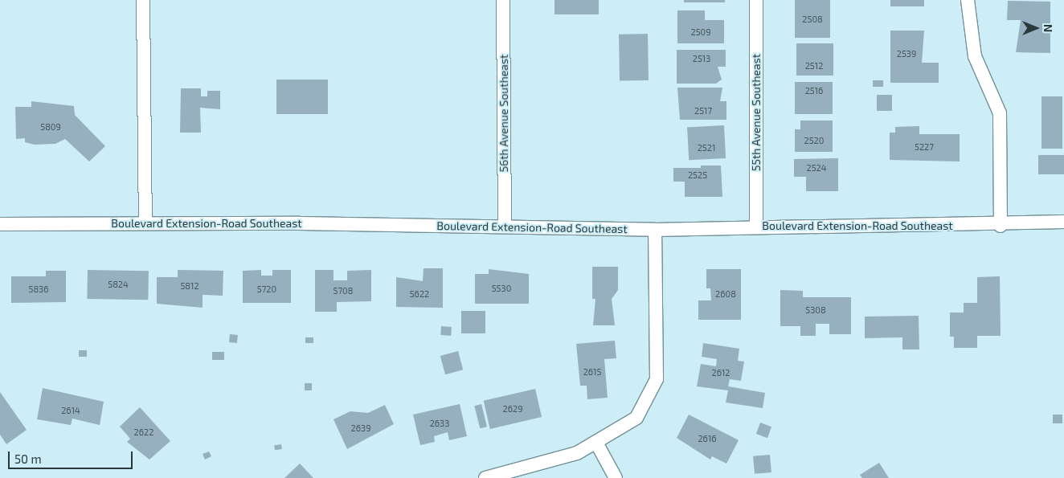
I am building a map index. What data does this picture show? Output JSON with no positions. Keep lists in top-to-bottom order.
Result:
{
  "streets": {
    "street": ["55th Avenue Southeast", "56th Avenue Southeast", "Boulevard Extension-Road Southeast"]
  },
  "crossings": [
    ["55th Avenue Southeast", "Boulevard Extension-Road Southeast"],
    ["56th Avenue Southeast", "Boulevard Extension-Road Southeast"]
  ],
  "house_numbers": [
    "2508",
    "2509",
    "2539",
    "2513",
    "2512",
    "2516",
    "2517",
    "5809",
    "2520",
    "5227",
    "2521",
    "2524",
    "2525",
    "5824",
    "5812",
    "5530",
    "5836",
    "5720",
    "5708",
    "5622",
    "2608",
    "5308",
    "2615",
    "2612",
    "2629",
    "2614",
    "2633",
    "2639",
    "2622",
    "2616"
  ],
  "scale_bar": "50 m",
  "north": "right"
}
